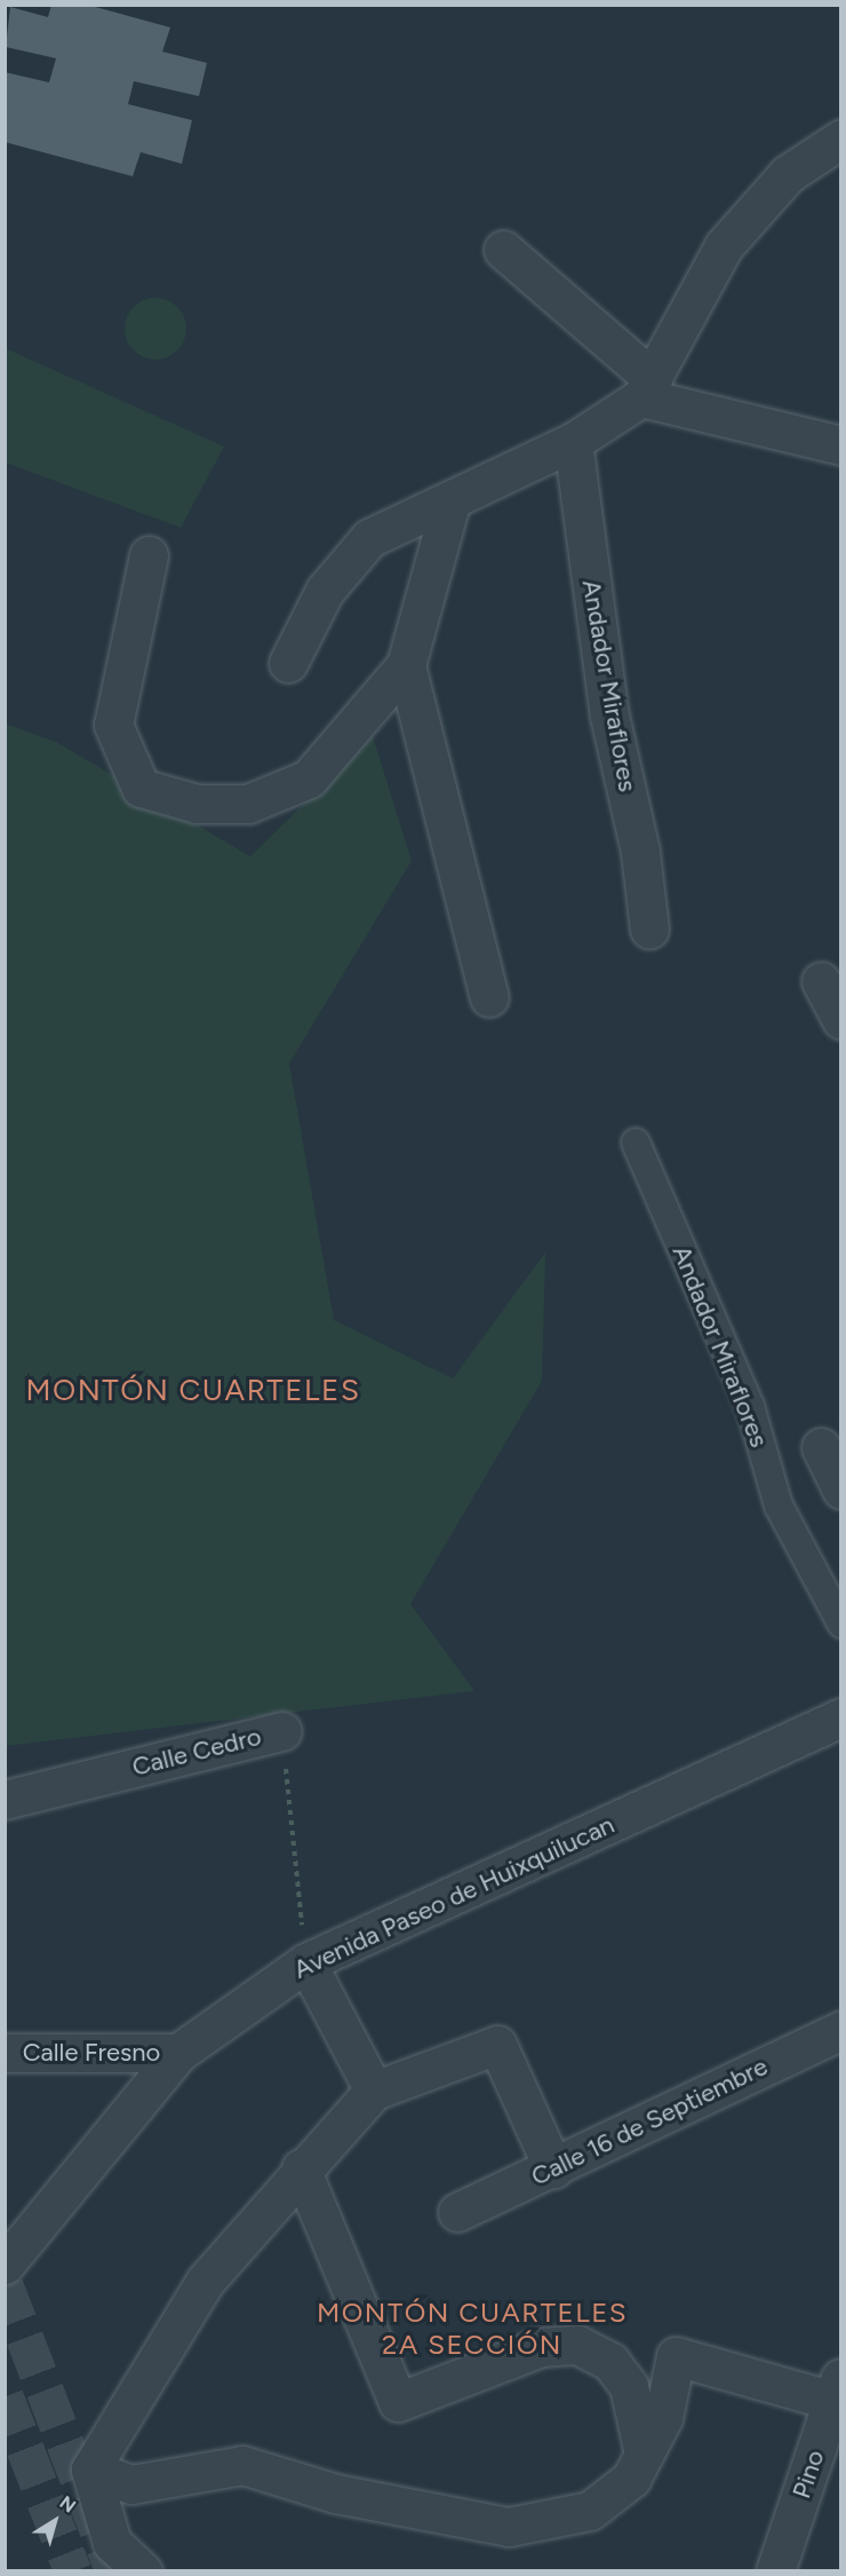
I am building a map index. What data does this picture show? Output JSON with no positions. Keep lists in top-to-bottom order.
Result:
{
  "streets": {
    "street": [
      "Andador Miraflores",
      "Calle Cedro",
      "Avenida Paseo de Huixquilucan",
      "Calle Fresno",
      "Calle 16 de Septiembre",
      "Pino"
    ]
  },
  "crossings": [
    ["Calle Cedro", "Avenida Paseo de Huixquilucan"],
    ["Avenida Paseo de Huixquilucan", "Calle Fresno"]
  ],
  "districts": ["MONTÓN CUARTELES", "MONTÓN CUARTELES 2A SECCIÓN"],
  "north": "top right"
}
